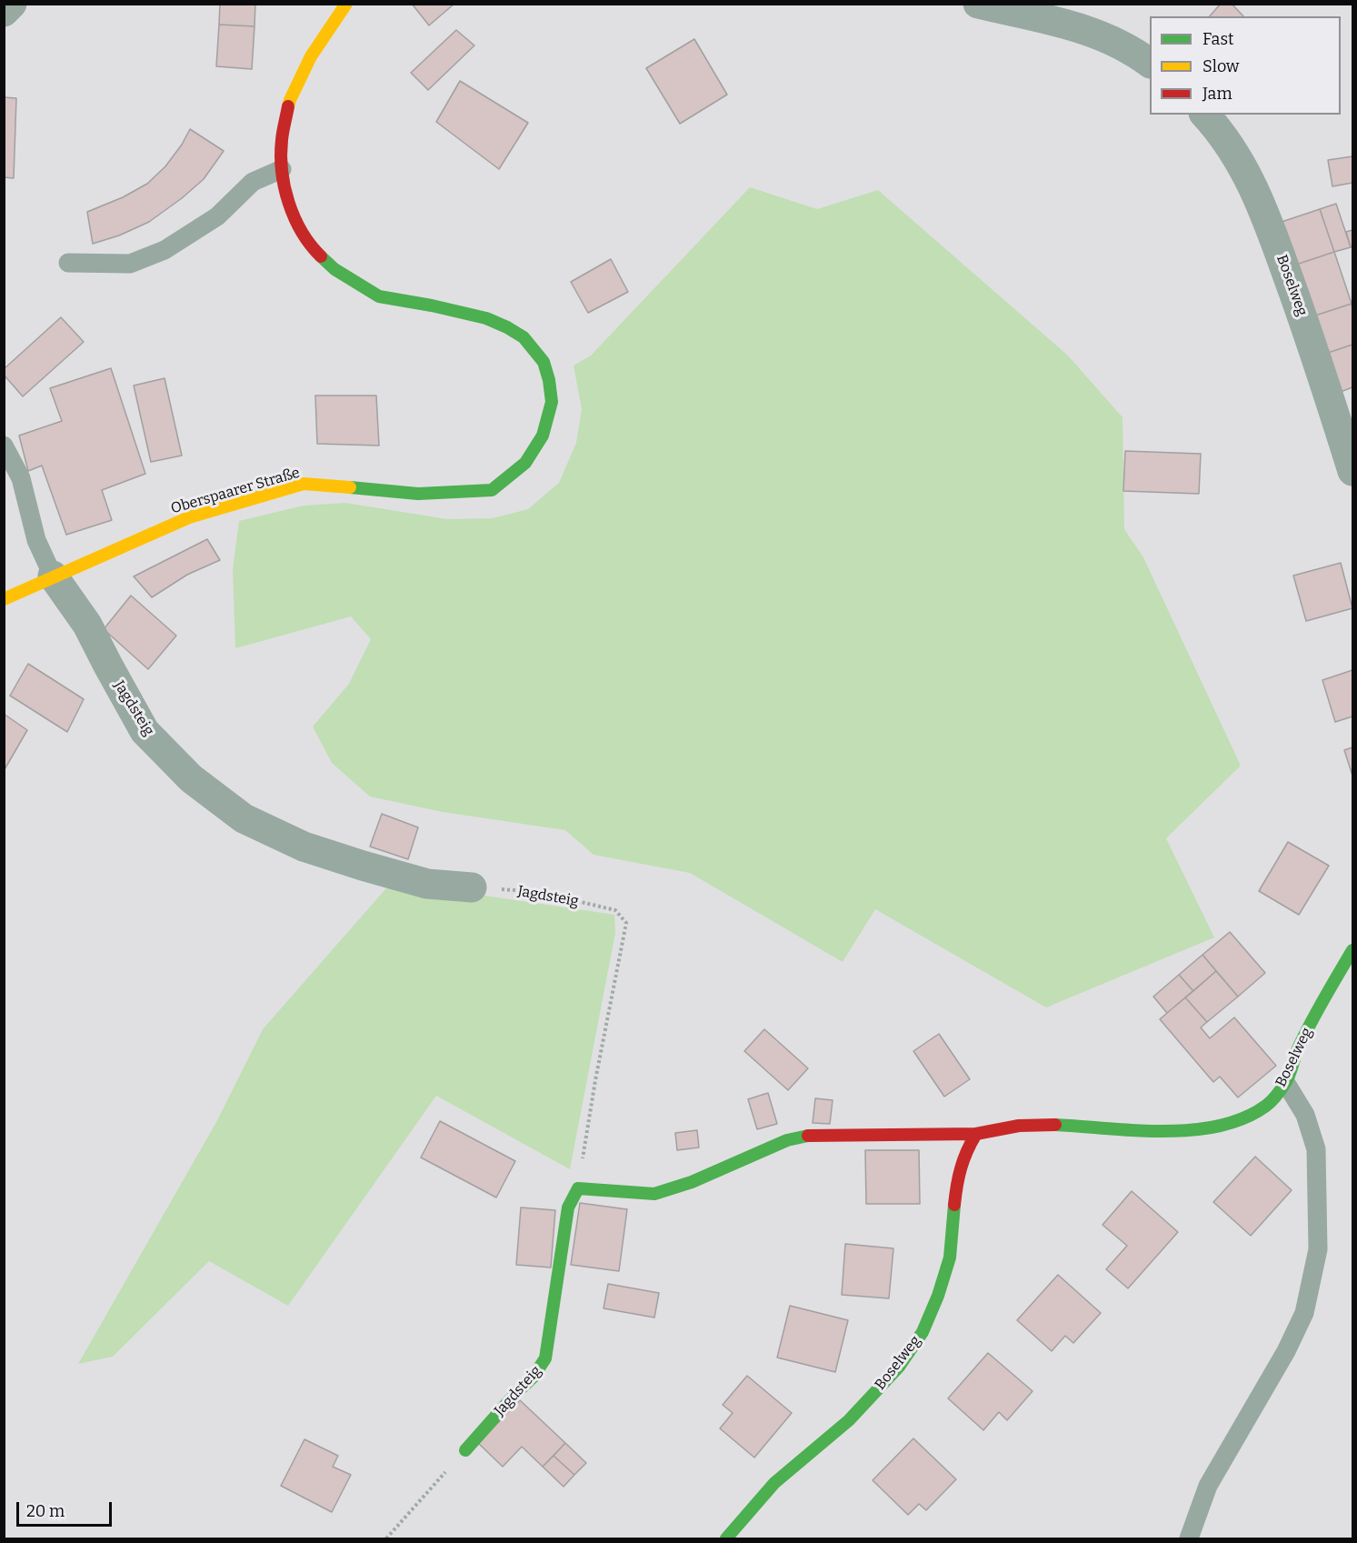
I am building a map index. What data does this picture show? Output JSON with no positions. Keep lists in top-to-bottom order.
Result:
{
  "streets": {
    "street": ["Boselweg", "Oberspaarer Straße", "Jagdsteig"]
  },
  "crossings": [
    ["Boselweg", "Jagdsteig"],
    ["Oberspaarer Straße", "Jagdsteig"]
  ],
  "legend": ["Fast", "Slow", "Jam"],
  "scale_bar": "20 m"
}
